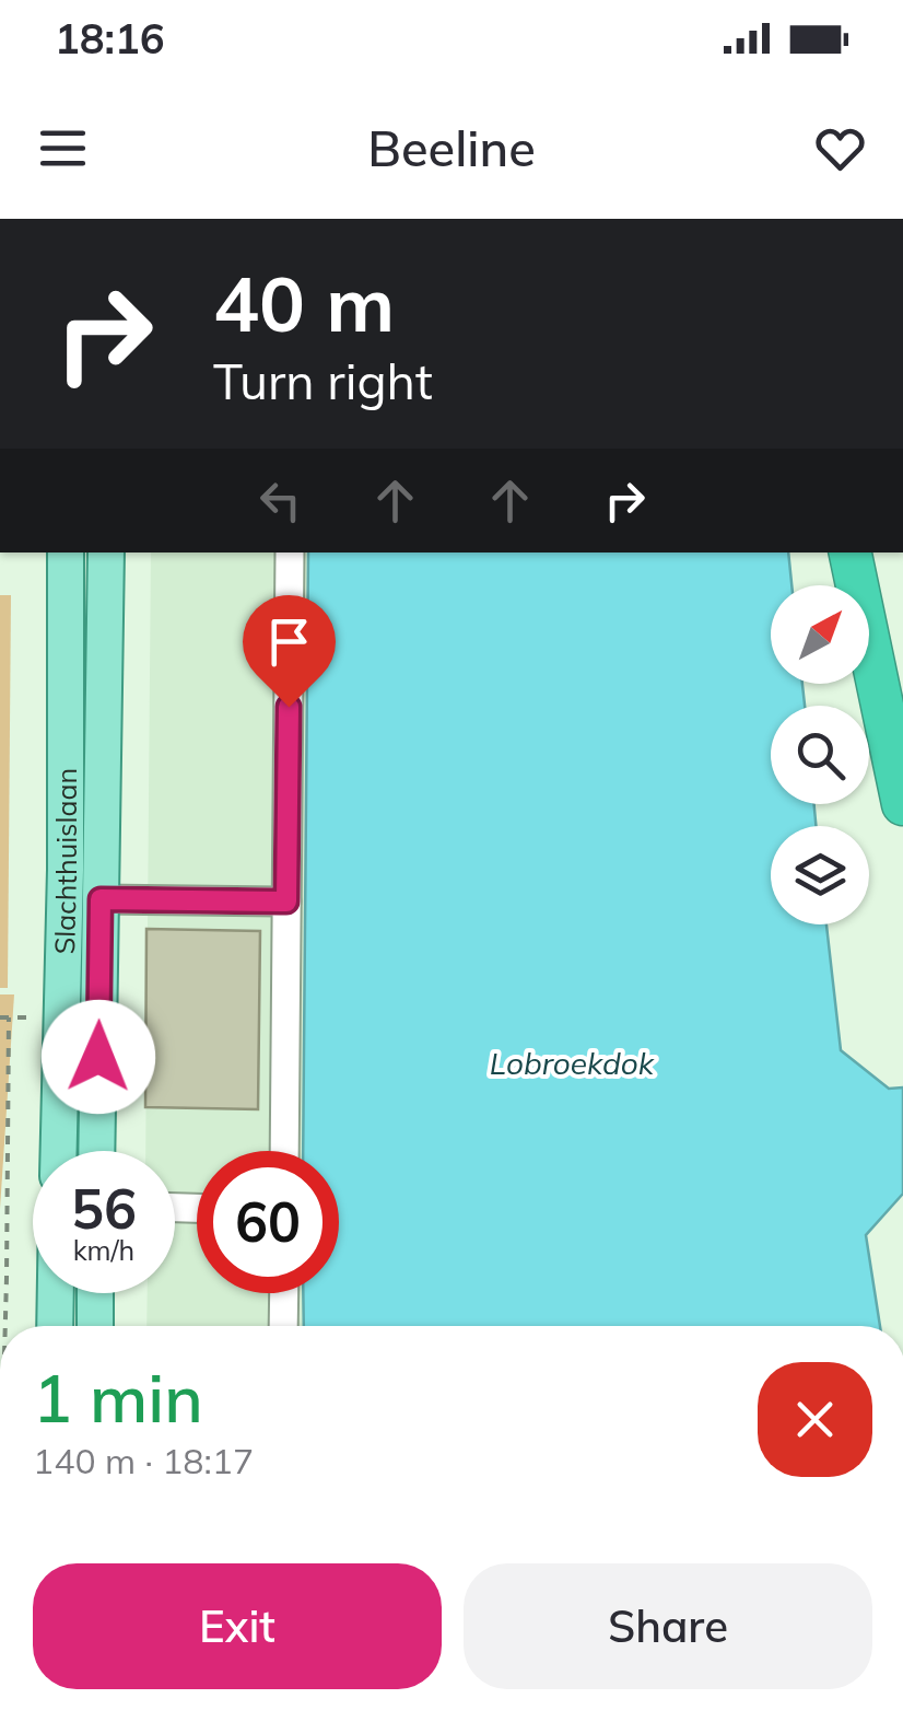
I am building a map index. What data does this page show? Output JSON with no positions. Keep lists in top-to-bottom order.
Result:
{
  "streets": {
    "main road": ["Slachthuislaan"]
  },
  "water": ["Lobroekdok"],
  "north": "top right",
  "page": {
    "status": "18:16",
    "header": "Beeline",
    "turn": ["40 m", "Turn right"],
    "speed": "56 km/h",
    "limit": "60",
    "heading": ["1 min", "140 m · 18:17"],
    "buttons": ["Exit", "Share"]
  }
}
